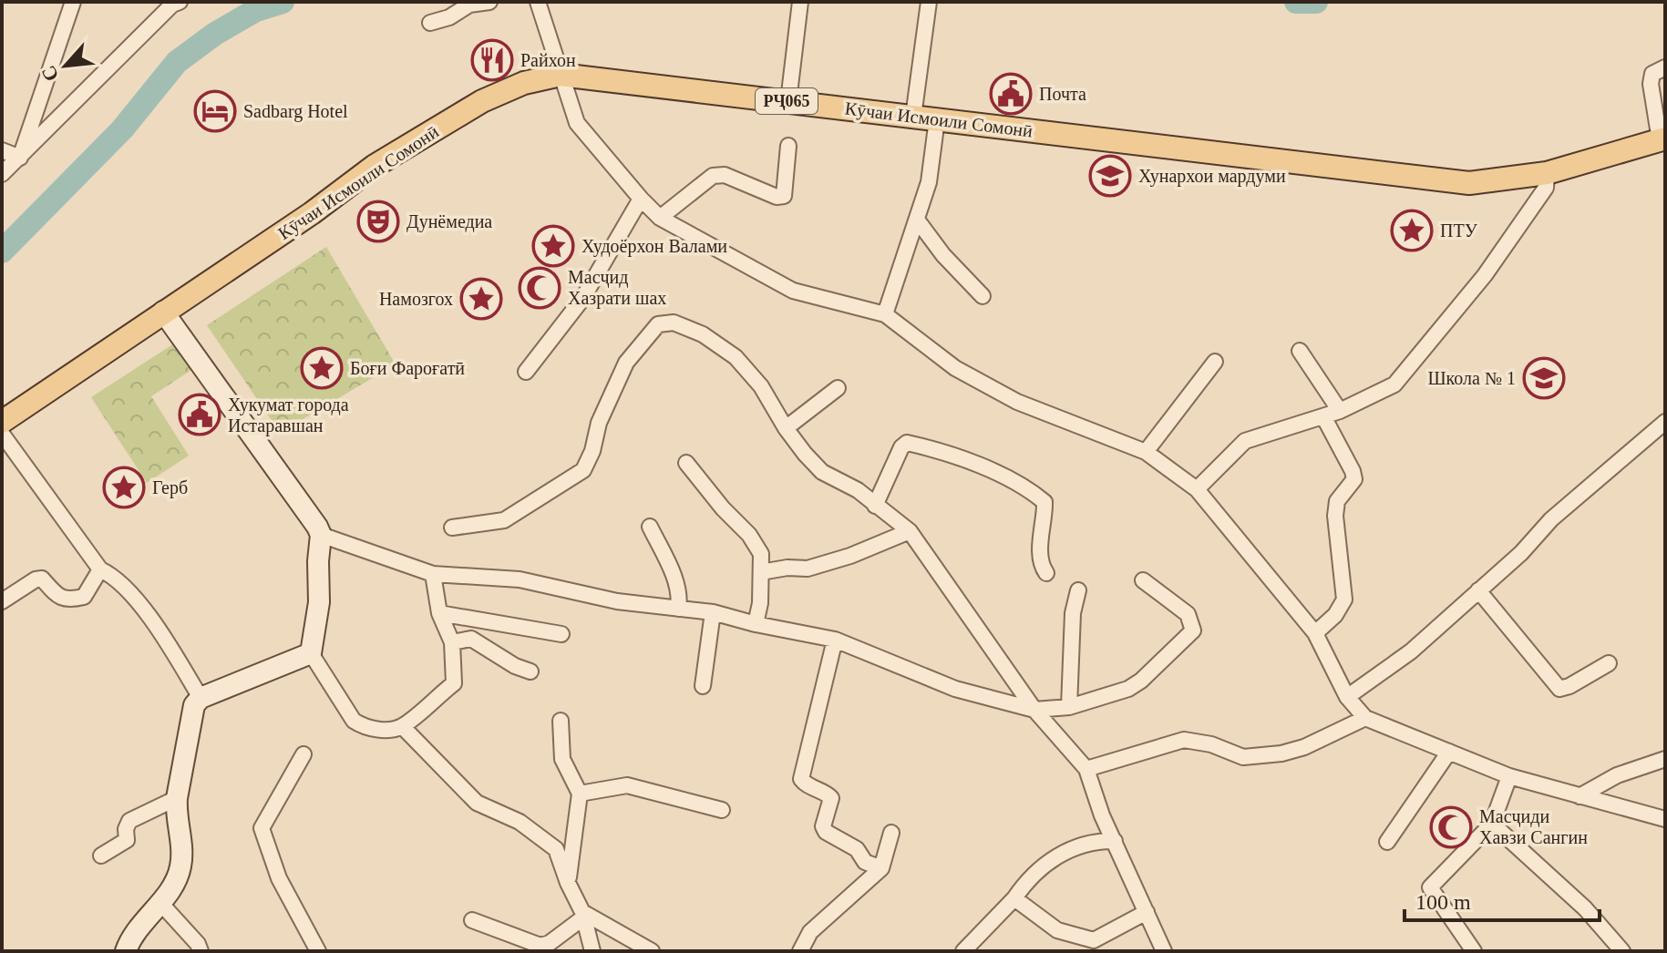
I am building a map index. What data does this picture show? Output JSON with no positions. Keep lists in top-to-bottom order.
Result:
{
  "streets": {
    "main road": ["РҶ065", "Кӯчаи Исмоили Сомонӣ"]
  },
  "places": {
    "restaurant": ["Райхон"],
    "public building": ["Почта", "Хукумат города Истаравшан"],
    "hotel": ["Sadbarg Hotel"],
    "school or university": ["Хунархои мардуми", "Школа № 1"],
    "theatre": ["Дунёмедиа"],
    "place": [
      "ПТУ",
      "Худоёрхон Валами",
      "Намозгох",
      "Боғи Фароғатӣ",
      "Герб"
    ],
    "mosque": ["Масҷид Хазрати шах", "Масҷиди Хавзи Сангин"]
  },
  "scale_bar": "100 m",
  "north": "bottom left"
}
